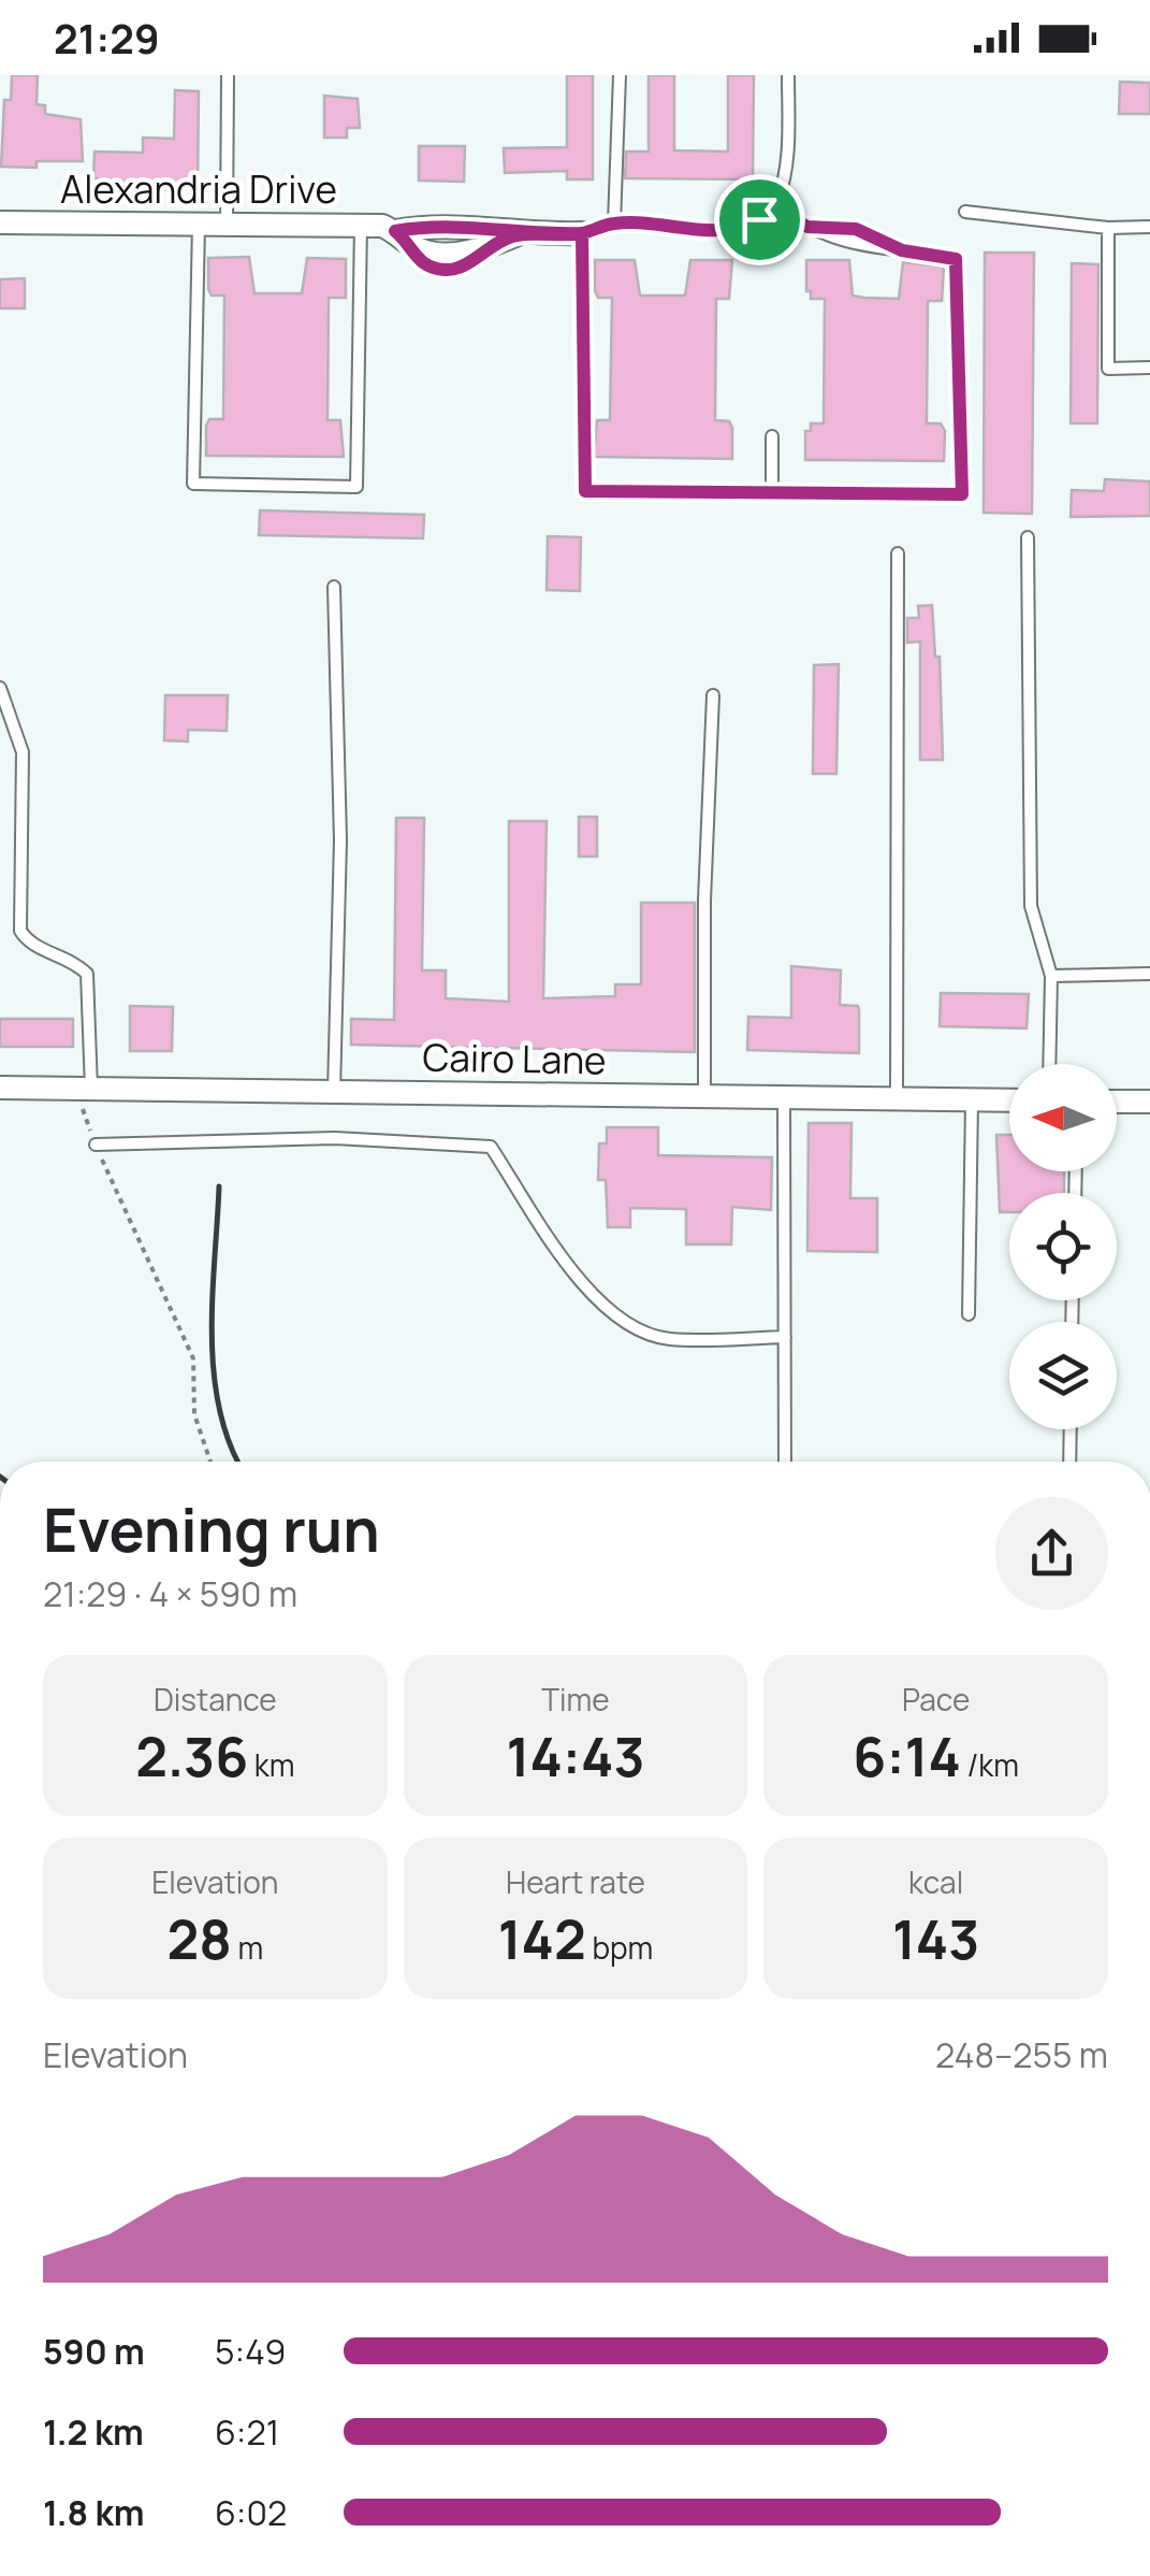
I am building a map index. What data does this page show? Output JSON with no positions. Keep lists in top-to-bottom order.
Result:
{
  "streets": {
    "street": ["Alexandria Drive", "Cairo Lane"]
  },
  "north": "left",
  "page": {
    "status": "21:29",
    "heading": ["Evening run", "21:29 · 4 × 590 m"],
    "stats": [
      ["Distance", "2.36 km"],
      ["Time", "14:43"],
      ["Pace", "6:14 /km"],
      ["Elevation", "28 m"],
      ["Heart rate", "142 bpm"],
      ["kcal", "143"]
    ],
    "chart": ["Elevation", "248–255 m"],
    "list": [
      {
        "name": "590 m",
        "note": "5:49"
      },
      {
        "name": "1.2 km",
        "note": "6:21"
      },
      {
        "name": "1.8 km",
        "note": "6:02"
      }
    ]
  }
}
